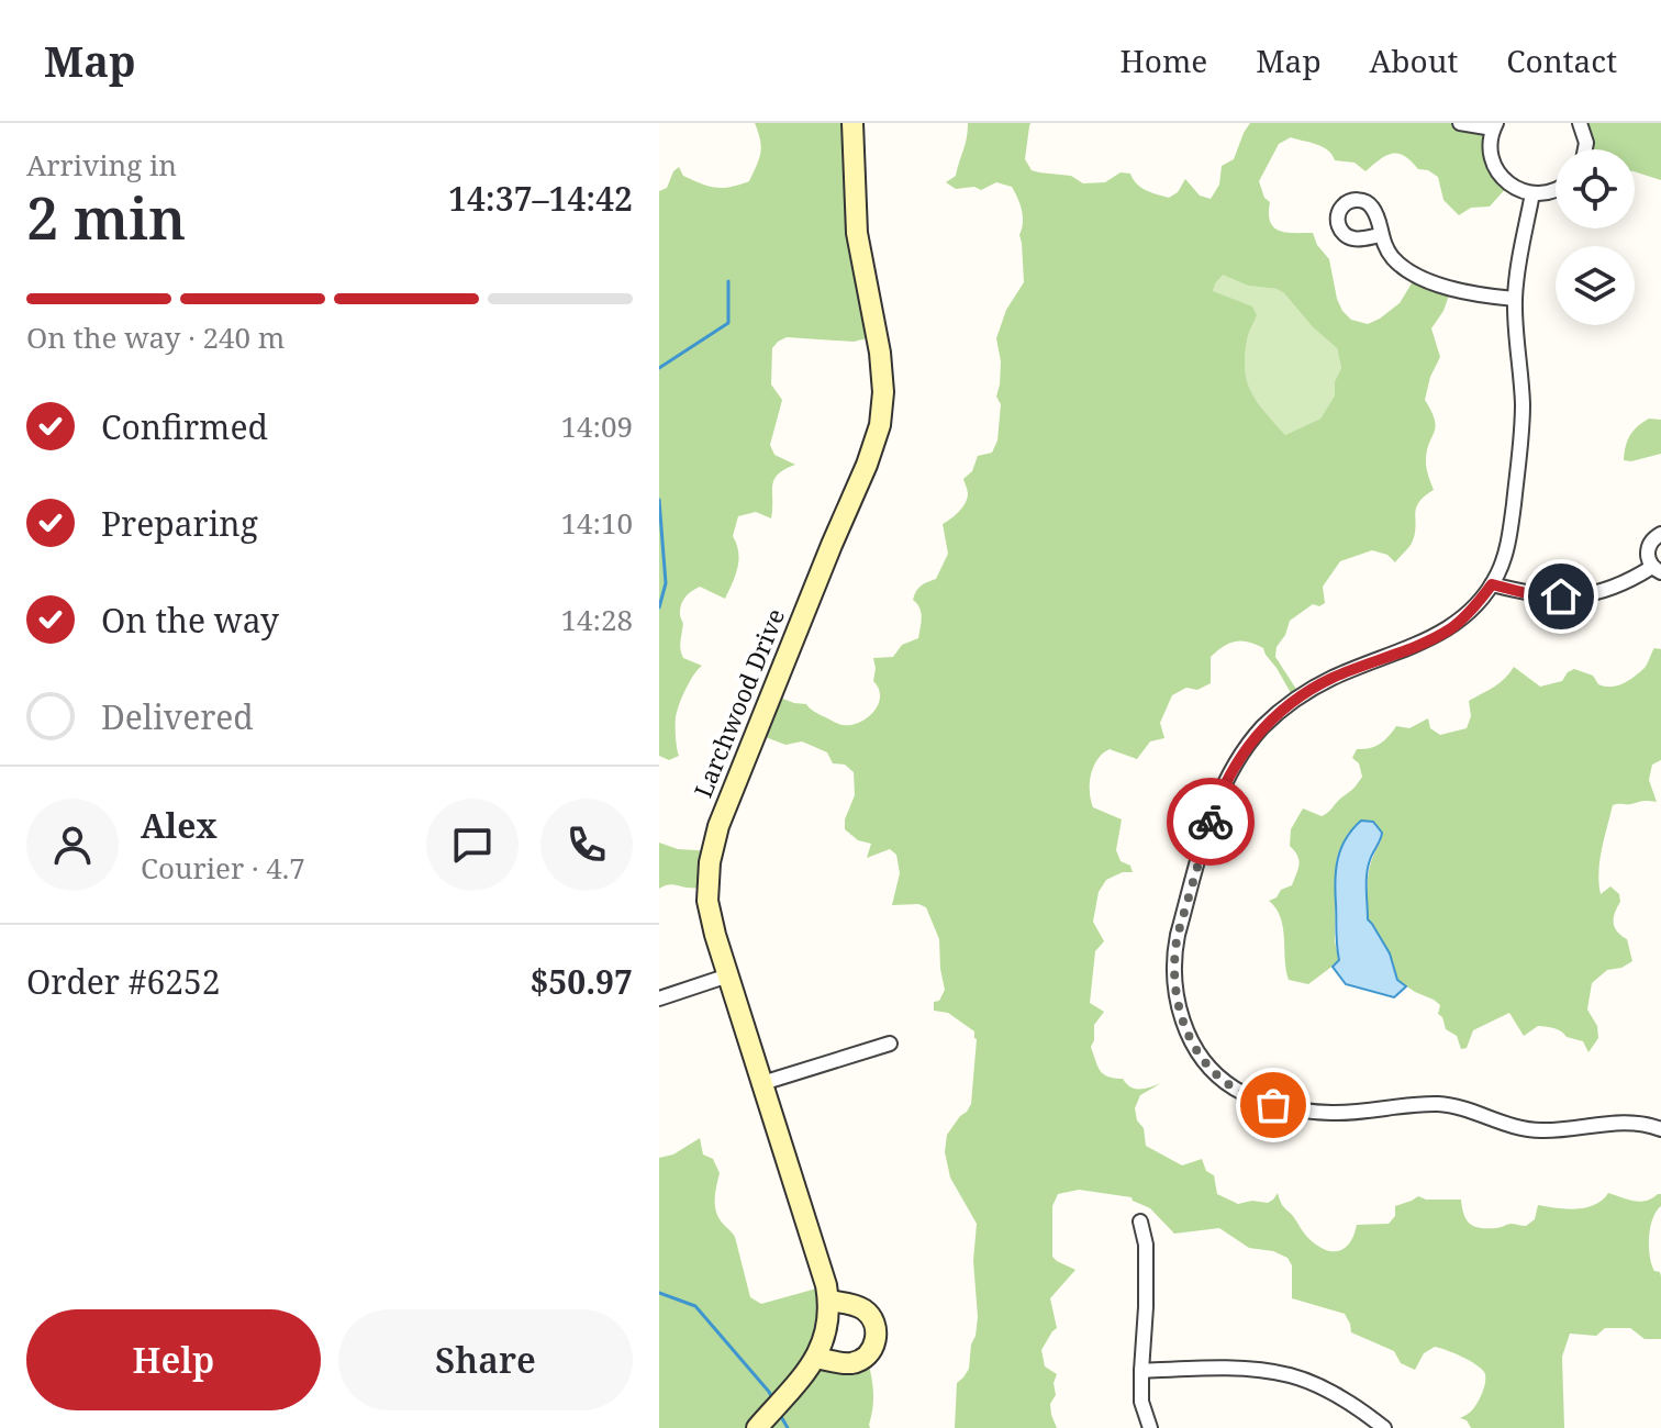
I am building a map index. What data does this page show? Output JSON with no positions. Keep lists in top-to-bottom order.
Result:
{
  "streets": {
    "street": ["Larchwood Drive"]
  },
  "page": {
    "header": "Map",
    "nav": [
      "Home",
      "Map",
      "About",
      "Contact"
    ],
    "heading": ["2 min", "Arriving in", "14:37–14:42"],
    "panel": [
      "Alex",
      "Courier · 4.7",
      "Order #6252",
      "$50.97"
    ],
    "bar": "On the way · 240 m",
    "list": [
      ["Confirmed", "14:09"],
      ["Preparing", "14:10"],
      ["On the way", "14:28"],
      "Delivered"
    ],
    "buttons": ["Help", "Share"]
  }
}
